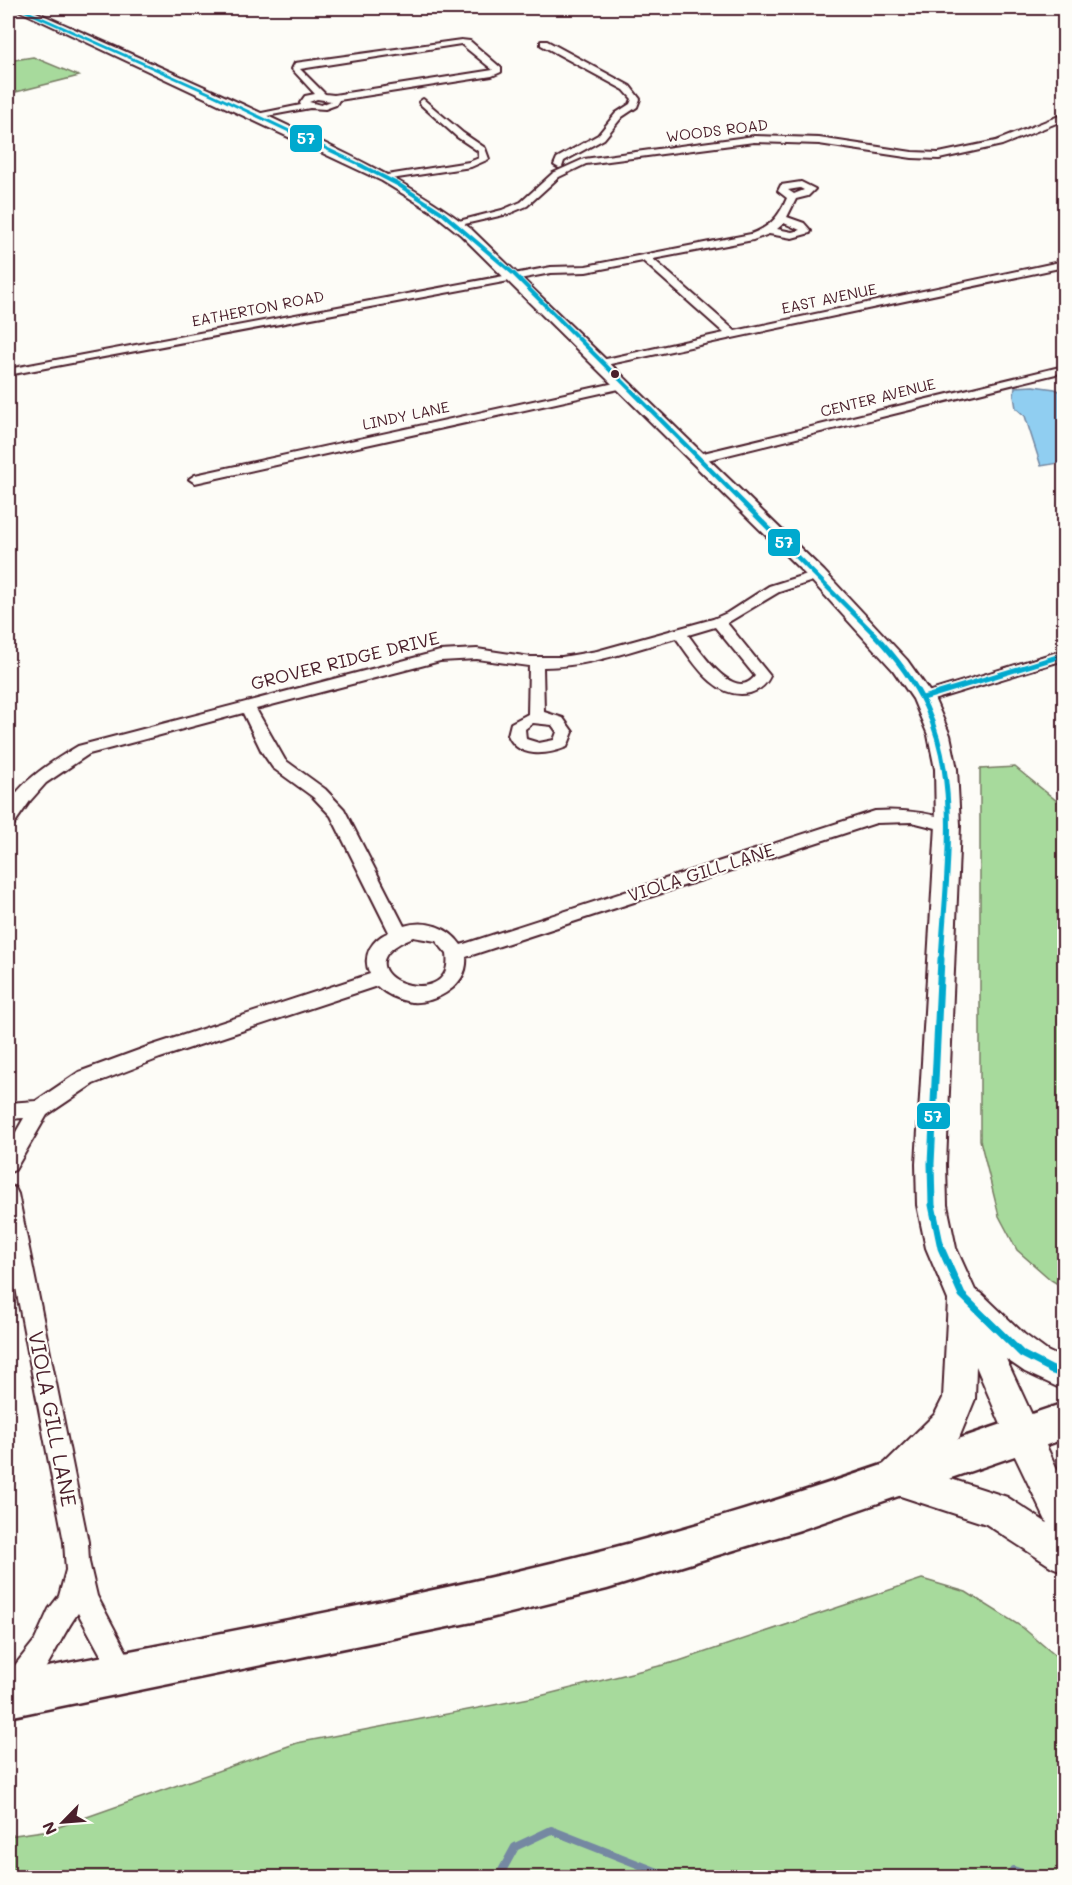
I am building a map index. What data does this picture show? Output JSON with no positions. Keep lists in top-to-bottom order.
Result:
{
  "streets": {
    "street": [
      "WOODS ROAD",
      "EAST AVENUE",
      "EATHERTON ROAD",
      "CENTER AVENUE",
      "LINDY LANE",
      "GROVER RIDGE DRIVE",
      "VIOLA GILL LANE"
    ]
  },
  "lines": ["transit line 57"],
  "north": "bottom left"
}
